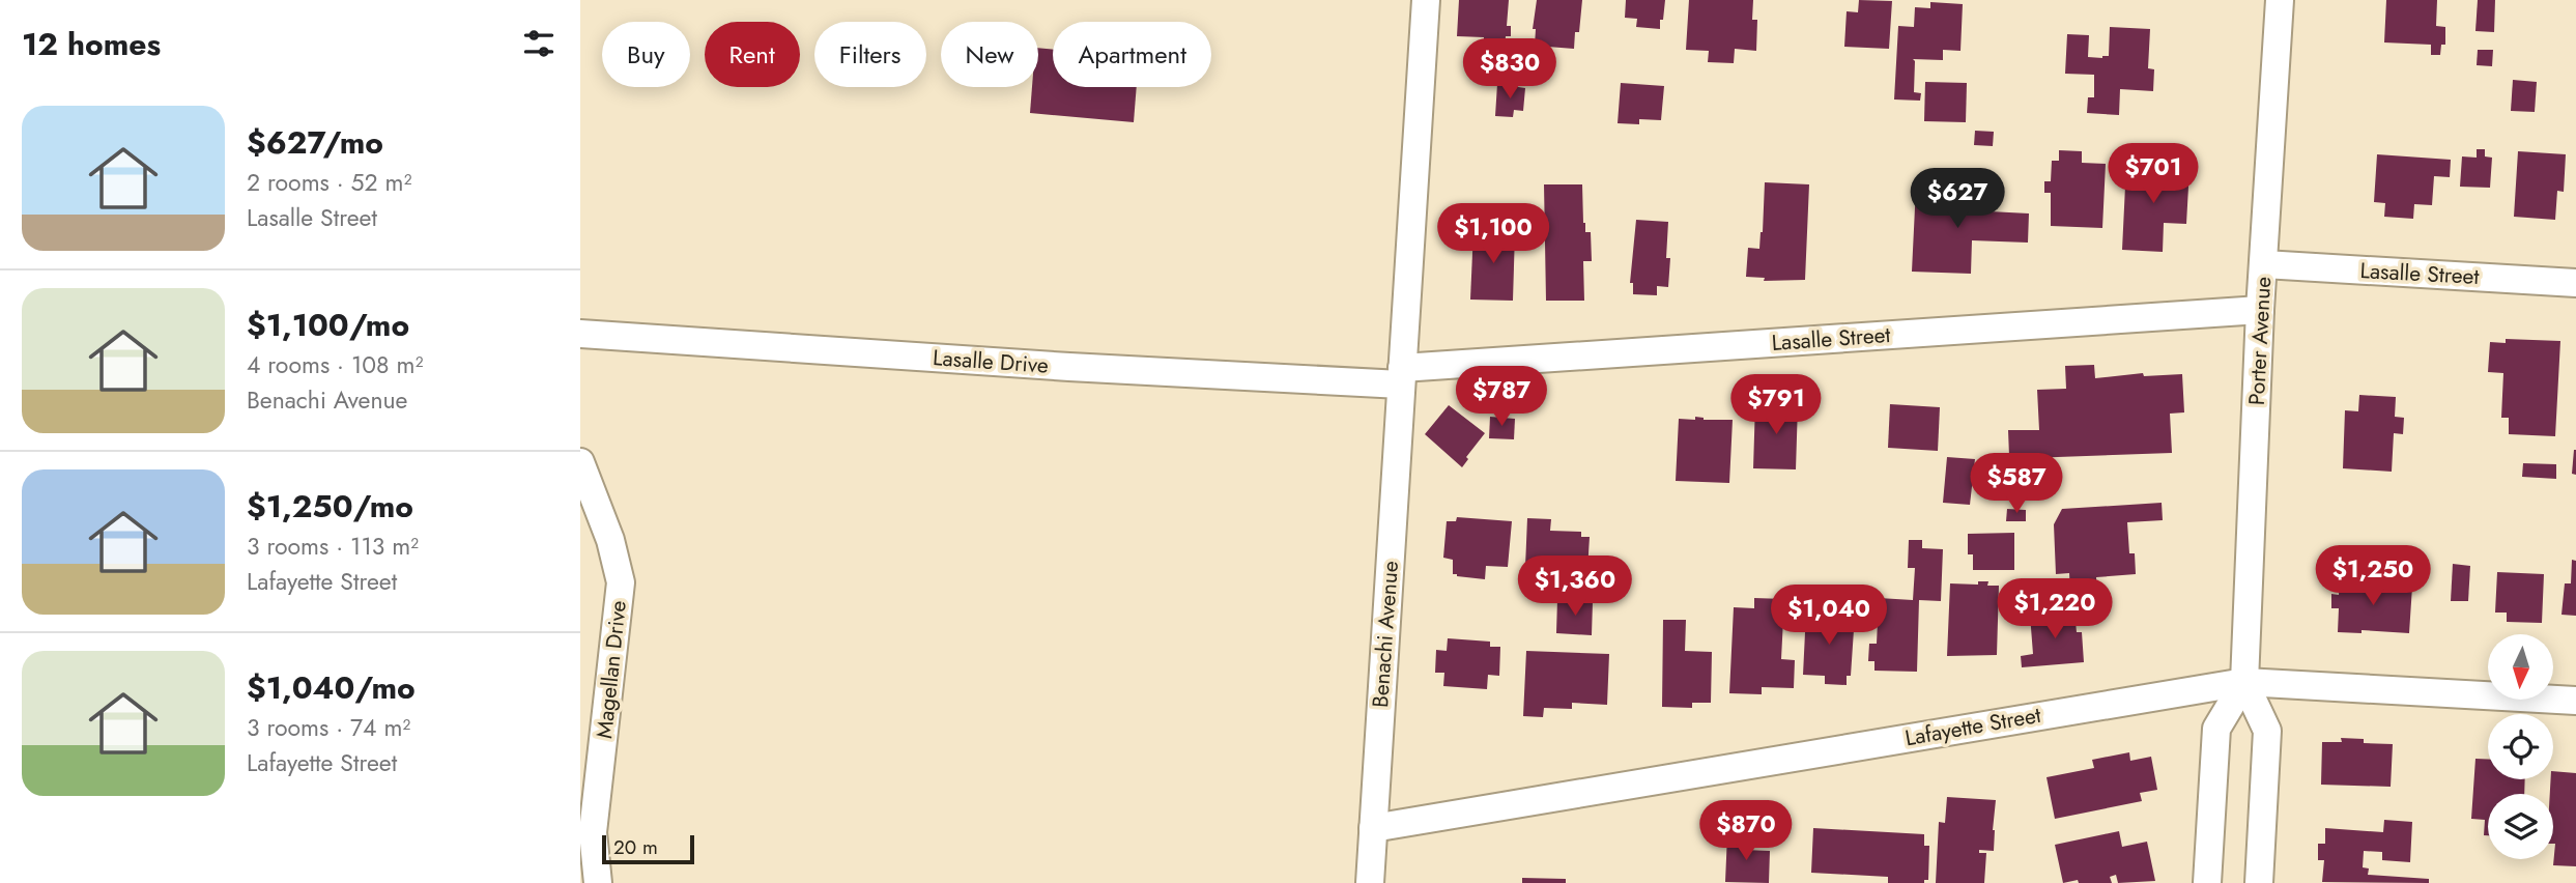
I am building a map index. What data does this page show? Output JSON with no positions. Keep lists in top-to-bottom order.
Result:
{
  "streets": {
    "street": [
      "Lasalle Street",
      "Porter Avenue",
      "Lasalle Drive",
      "Benachi Avenue",
      "Magellan Drive",
      "Lafayette Street"
    ]
  },
  "crossings": [
    ["Lasalle Street", "Porter Avenue"],
    ["Lasalle Street", "Lasalle Drive"],
    ["Lasalle Street", "Benachi Avenue"],
    ["Porter Avenue", "Lafayette Street"],
    ["Lasalle Drive", "Benachi Avenue"],
    ["Benachi Avenue", "Lafayette Street"]
  ],
  "scale_bar": "20 m",
  "north": "bottom",
  "page": {
    "heading": "12 homes",
    "chip": [
      "Buy",
      "Rent",
      "Filters",
      "New",
      "Apartment"
    ],
    "price": [
      "$830",
      "$701",
      "$627",
      "$1,100",
      "$787",
      "$791",
      "$587",
      "$1,250",
      "$1,360",
      "$1,220",
      "$1,040",
      "$870"
    ],
    "list": [
      {
        "name": "$627/mo",
        "note": "2 rooms · 52 m² · Lasalle Street"
      },
      {
        "name": "$1,100/mo",
        "note": "4 rooms · 108 m² · Benachi Avenue"
      },
      {
        "name": "$1,250/mo",
        "note": "3 rooms · 113 m² · Lafayette Street"
      },
      {
        "name": "$1,040/mo",
        "note": "3 rooms · 74 m² · Lafayette Street"
      }
    ],
    "scale": "20 m"
  }
}
